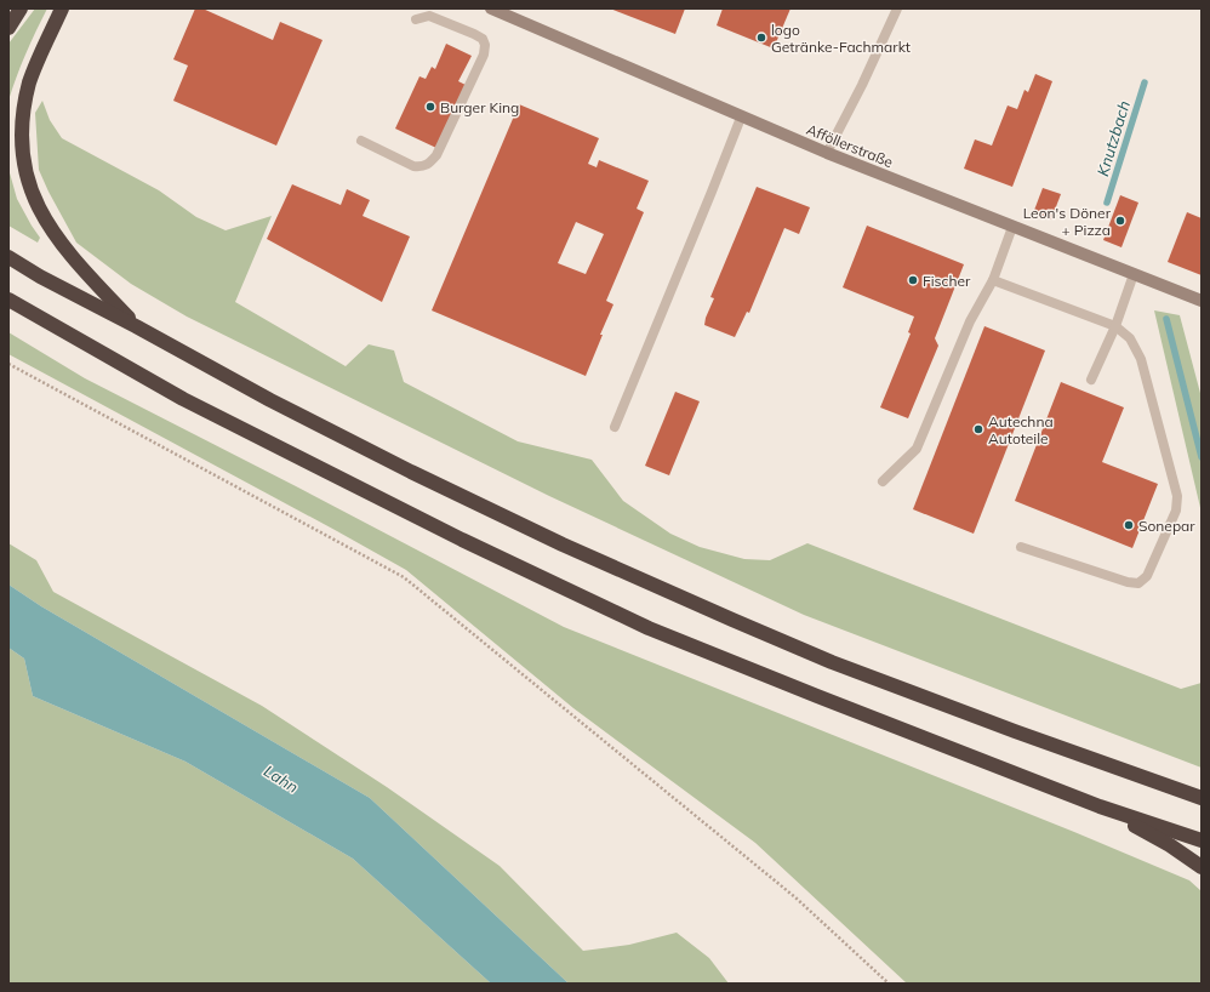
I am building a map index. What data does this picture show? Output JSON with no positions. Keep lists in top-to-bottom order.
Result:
{
  "streets": {
    "main road": ["Afföllerstraße"]
  },
  "water": ["Knutzbach", "Lahn"],
  "places": [
    "logo Getränke-Fachmarkt",
    "Burger King",
    "Leon's Döner + Pizza",
    "Fischer",
    "Autechna Autoteile",
    "Sonepar"
  ]
}
